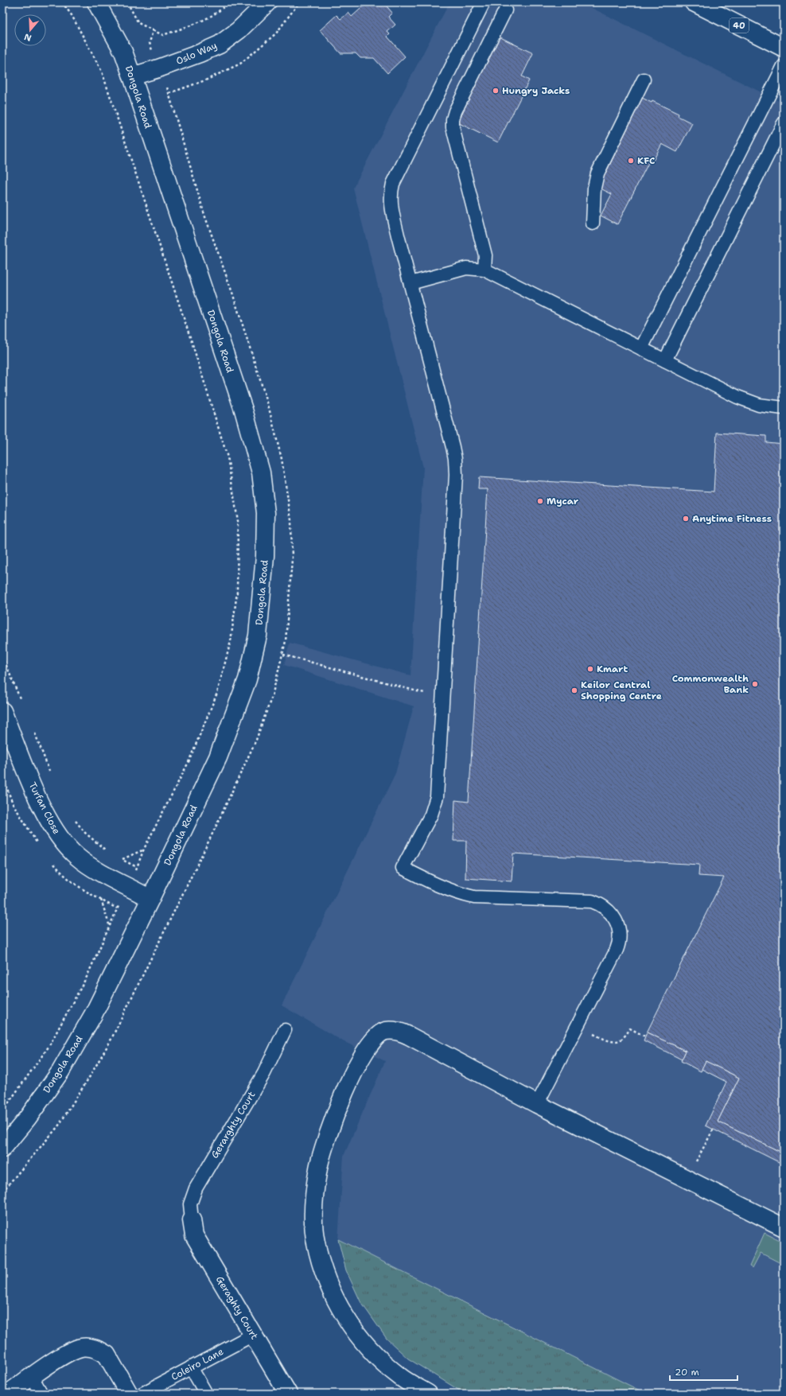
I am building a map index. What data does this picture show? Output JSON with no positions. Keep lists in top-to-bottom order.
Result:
{
  "streets": {
    "street": [
      "40",
      "Oslo Way",
      "Dongola Road",
      "Turfan Close",
      "Geraghty Court"
    ],
    "lane": ["Gerarghty Court", "Coleiro Lane"]
  },
  "crossings": [
    ["Oslo Way", "Dongola Road"],
    ["Dongola Road", "Turfan Close"],
    ["Gerarghty Court", "Geraghty Court"],
    ["Geraghty Court", "Coleiro Lane"]
  ],
  "places": [
    "Hungry Jacks",
    "KFC",
    "Mycar",
    "Anytime Fitness",
    "Kmart",
    "Commonwealth Bank",
    "Keilor Central Shopping Centre"
  ],
  "scale_bar": "20 m",
  "north": "bottom"
}
